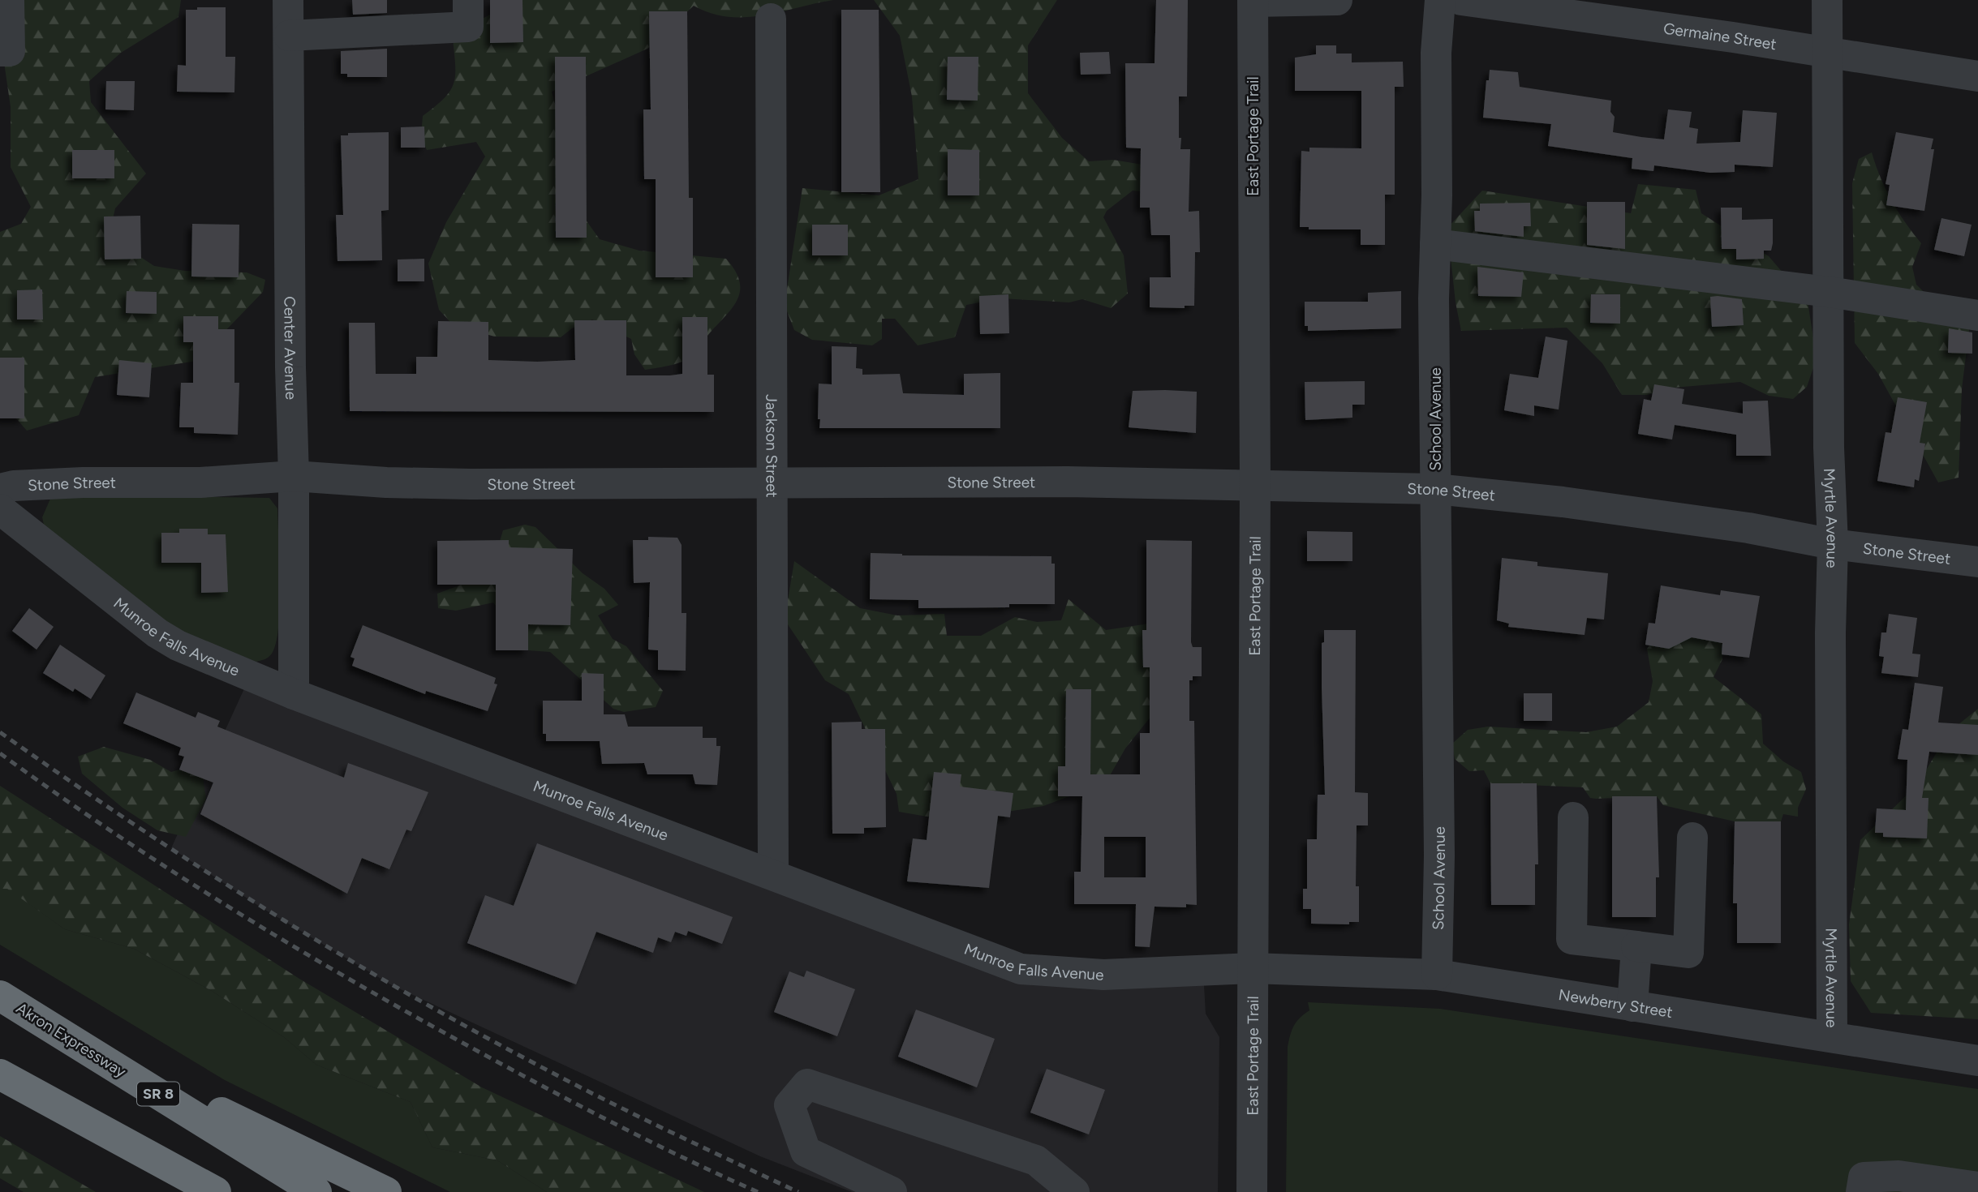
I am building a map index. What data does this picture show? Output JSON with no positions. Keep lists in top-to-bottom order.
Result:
{
  "streets": {
    "highway": ["Akron Expressway", "SR 8"],
    "street": [
      "Germaine Street",
      "East Portage Trail",
      "Center Avenue",
      "School Avenue",
      "Jackson Street",
      "Stone Street",
      "Myrtle Avenue",
      "Munroe Falls Avenue",
      "Newberry Street"
    ]
  },
  "crossings": [
    ["Germaine Street", "Myrtle Avenue"],
    ["East Portage Trail", "Stone Street"],
    ["East Portage Trail", "Munroe Falls Avenue"],
    ["East Portage Trail", "Newberry Street"],
    ["Center Avenue", "Stone Street"],
    ["Center Avenue", "Munroe Falls Avenue"],
    ["School Avenue", "Stone Street"],
    ["School Avenue", "Newberry Street"],
    ["Jackson Street", "Stone Street"],
    ["Jackson Street", "Munroe Falls Avenue"],
    ["Stone Street", "Myrtle Avenue"],
    ["Myrtle Avenue", "Newberry Street"],
    ["Munroe Falls Avenue", "Newberry Street"]
  ]
}
